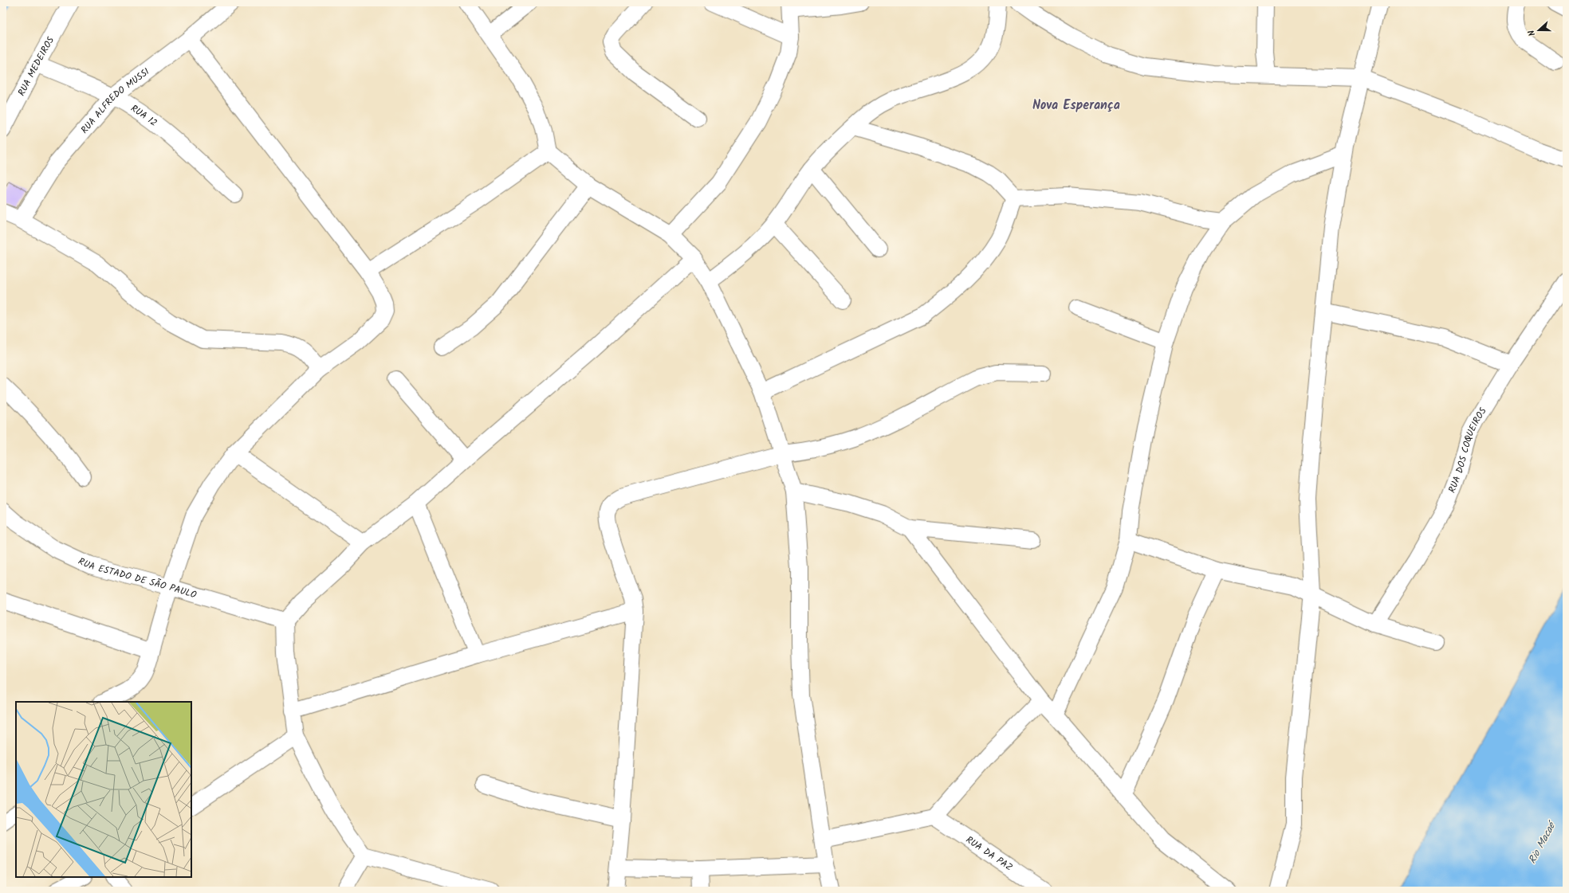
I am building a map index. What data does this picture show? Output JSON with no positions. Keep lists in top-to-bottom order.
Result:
{
  "streets": {
    "street": [
      "RUA MEDEIROS",
      "RUA ALFREDO MUSSI",
      "RUA 12",
      "RUA DOS COQUEIROS",
      "RUA ESTADO DE SÃO PAULO",
      "RUA DA PAZ"
    ]
  },
  "crossings": [
    ["RUA MEDEIROS", "RUA 12"],
    ["RUA ALFREDO MUSSI", "RUA 12"]
  ],
  "districts": ["Nova Esperança"],
  "water": ["Rio Macaé"],
  "north": "left"
}
